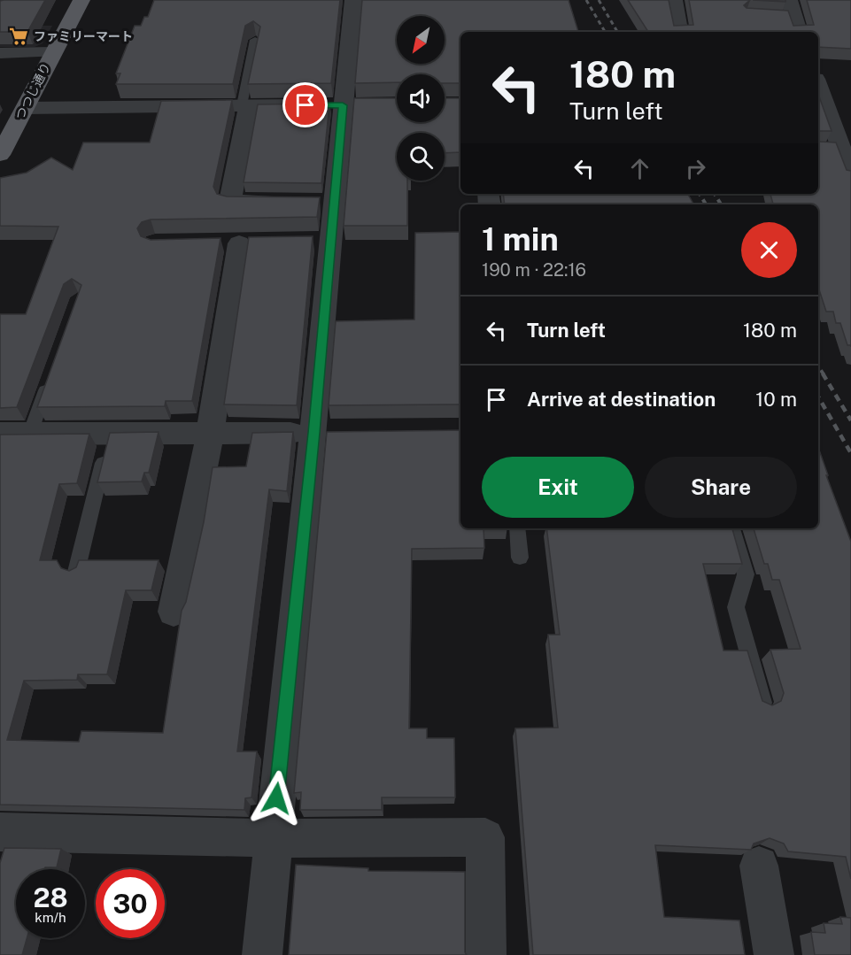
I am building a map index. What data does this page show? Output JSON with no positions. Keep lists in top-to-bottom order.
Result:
{
  "streets": {
    "main road": ["つつじ通り"]
  },
  "places": {
    "supermarket": ["ファミリーマート"]
  },
  "north": "bottom left",
  "page": {
    "turn": ["180 m", "Turn left"],
    "heading": ["1 min", "190 m · 22:16"],
    "list": [
      {
        "name": "Turn left",
        "value": "180 m"
      },
      {
        "name": "Arrive at destination",
        "value": "10 m"
      }
    ],
    "buttons": ["Exit", "Share"],
    "speed": "28 km/h",
    "limit": "30"
  }
}
